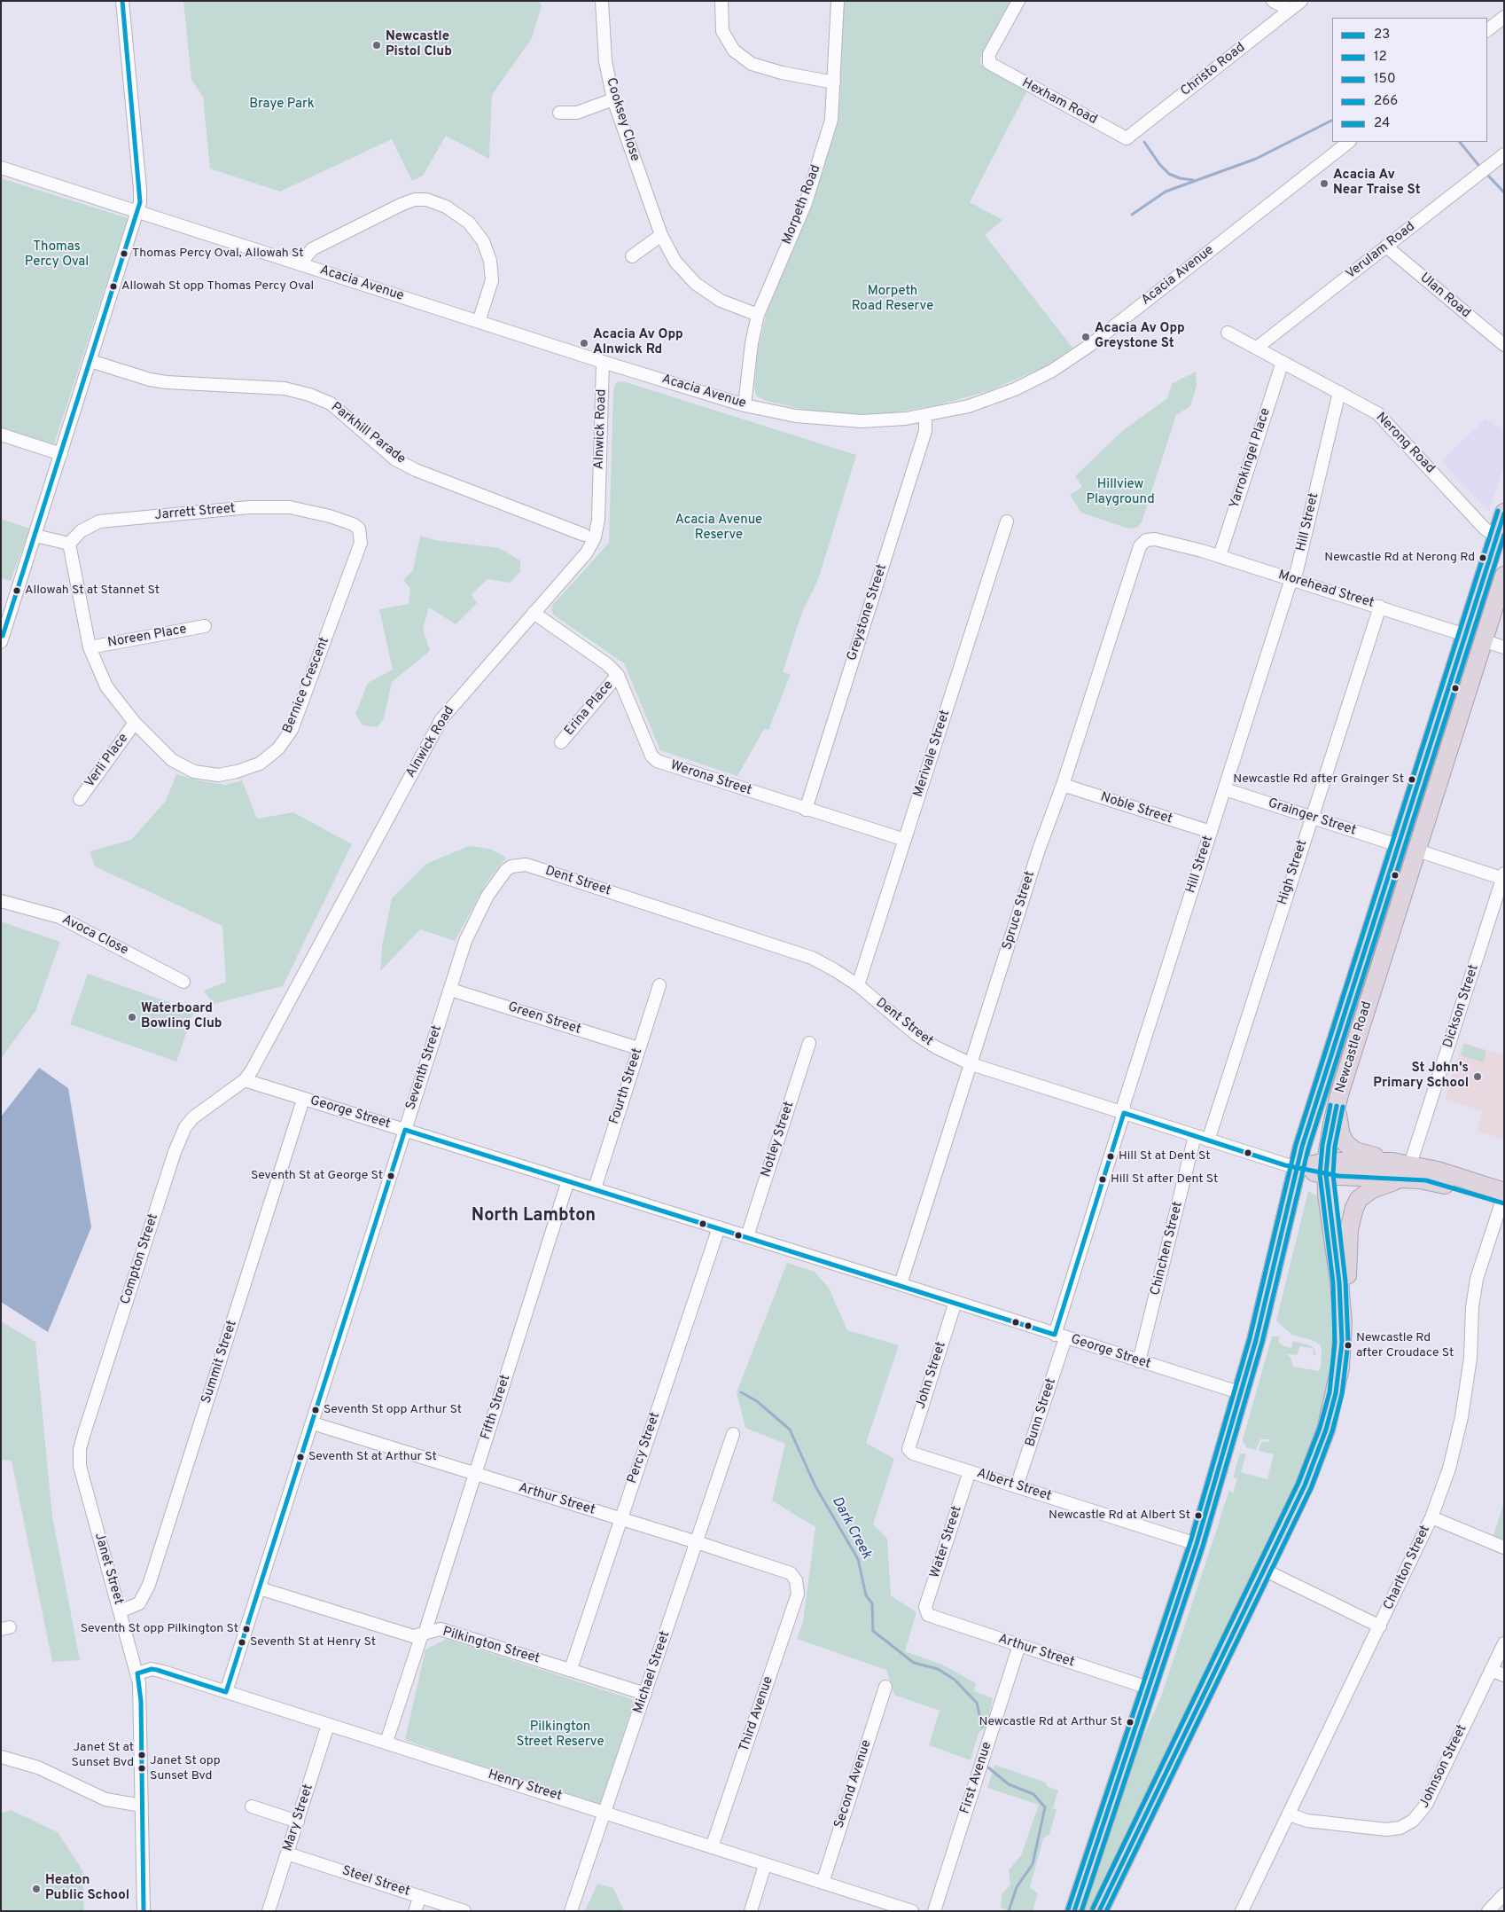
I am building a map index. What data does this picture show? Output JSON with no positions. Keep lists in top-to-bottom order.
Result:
{
  "streets": {
    "highway": ["Morehead Street", "Newcastle Road"],
    "street": [
      "Christo Road",
      "Hexham Road",
      "Cooksey Close",
      "Morpeth Road",
      "Verulam Road",
      "Acacia Avenue",
      "Ulan Road",
      "Alnwick Road",
      "Parkhill Parade",
      "Nerong Road",
      "Yarrokingel Place",
      "Jarrett Street",
      "Hill Street",
      "Greystone Street",
      "Noreen Place",
      "Bernice Crescent",
      "Erina Place",
      "Merivale Street",
      "Verli Place",
      "Werona Street",
      "Noble Street",
      "Grainger Street",
      "High Street",
      "Dent Street",
      "Spruce Street",
      "Avoca Close",
      "Dickson Street",
      "Green Street",
      "Seventh Street",
      "Fourth Street",
      "George Street",
      "Notley Street",
      "Chinchen Street",
      "Compton Street",
      "Summit Street",
      "John Street",
      "Fifth Street",
      "Bunn Street",
      "Percy Street",
      "Albert Street",
      "Arthur Street",
      "Water Street",
      "Charlton Street",
      "Janet Street",
      "Pilkington Street",
      "Michael Street",
      "Third Avenue",
      "Johnson Street",
      "First Avenue",
      "Second Avenue",
      "Henry Street",
      "Mary Street",
      "Steel Street"
    ]
  },
  "crossings": [
    ["Christo Road", "Hexham Road"],
    ["Cooksey Close", "Morpeth Road"],
    ["Morpeth Road", "Acacia Avenue"],
    ["Verulam Road", "Ulan Road"],
    ["Verulam Road", "Nerong Road"],
    ["Acacia Avenue", "Alnwick Road"],
    ["Acacia Avenue", "Greystone Street"],
    ["Alnwick Road", "Werona Street"],
    ["Alnwick Road", "George Street"],
    ["Alnwick Road", "Compton Street"],
    ["Nerong Road", "Yarrokingel Place"],
    ["Nerong Road", "Hill Street"],
    ["Nerong Road", "Newcastle Road"],
    ["Yarrokingel Place", "Morehead Street"],
    ["Jarrett Street", "Bernice Crescent"],
    ["Hill Street", "Morehead Street"],
    ["Hill Street", "Noble Street"],
    ["Hill Street", "Grainger Street"],
    ["Hill Street", "Dent Street"],
    ["Hill Street", "George Street"],
    ["Hill Street", "Bunn Street"],
    ["Morehead Street", "High Street"],
    ["Morehead Street", "Spruce Street"],
    ["Morehead Street", "Newcastle Road"],
    ["Greystone Street", "Werona Street"],
    ["Noreen Place", "Bernice Crescent"],
    ["Bernice Crescent", "Verli Place"],
    ["Erina Place", "Werona Street"],
    ["Merivale Street", "Werona Street"],
    ["Merivale Street", "Dent Street"],
    ["Noble Street", "Spruce Street"],
    ["Grainger Street", "High Street"],
    ["Grainger Street", "Newcastle Road"],
    ["High Street", "Dent Street"],
    ["Dent Street", "Spruce Street"],
    ["Dent Street", "Newcastle Road"],
    ["Dent Street", "Seventh Street"],
    ["Dent Street", "Chinchen Street"],
    ["Spruce Street", "George Street"],
    ["Green Street", "Seventh Street"],
    ["Green Street", "Fourth Street"],
    ["Newcastle Road", "George Street"],
    ["Newcastle Road", "Albert Street"],
    ["Newcastle Road", "Arthur Street"],
    ["Seventh Street", "George Street"],
    ["Seventh Street", "Arthur Street"],
    ["Seventh Street", "Pilkington Street"],
    ["Seventh Street", "Henry Street"],
    ["Fourth Street", "George Street"],
    ["George Street", "Notley Street"],
    ["George Street", "Chinchen Street"],
    ["George Street", "Compton Street"],
    ["George Street", "Summit Street"],
    ["George Street", "John Street"],
    ["George Street", "Fifth Street"],
    ["George Street", "Bunn Street"],
    ["George Street", "Percy Street"],
    ["Compton Street", "Janet Street"],
    ["Summit Street", "Janet Street"],
    ["John Street", "Albert Street"],
    ["Fifth Street", "Arthur Street"],
    ["Fifth Street", "Pilkington Street"],
    ["Fifth Street", "Henry Street"],
    ["Bunn Street", "Albert Street"],
    ["Percy Street", "Arthur Street"],
    ["Percy Street", "Pilkington Street"],
    ["Albert Street", "Water Street"],
    ["Arthur Street", "Water Street"],
    ["Arthur Street", "Michael Street"],
    ["Arthur Street", "Third Avenue"],
    ["Arthur Street", "First Avenue"],
    ["Charlton Street", "Johnson Street"],
    ["Janet Street", "Henry Street"],
    ["Pilkington Street", "Michael Street"],
    ["Michael Street", "Henry Street"],
    ["Third Avenue", "Henry Street"],
    ["Second Avenue", "Henry Street"],
    ["Henry Street", "Mary Street"],
    ["Mary Street", "Steel Street"]
  ],
  "districts": ["North Lambton"],
  "water": ["Dark Creek"],
  "parks": [
    "Braye Park",
    "Thomas Percy Oval",
    "Morpeth Road Reserve",
    "Hillview Playground",
    "Acacia Avenue Reserve",
    "Pilkington Street Reserve"
  ],
  "places": [
    "Newcastle Pistol Club",
    "Acacia Av Near Traise St",
    "Thomas Percy Oval, Allowah St",
    "Allowah St opp Thomas Percy Oval",
    "Acacia Av Opp Greystone St",
    "Acacia Av Opp Alnwick Rd",
    "Newcastle Rd at Nerong Rd",
    "Allowah St at Stannet St",
    "Newcastle Rd after Grainger St",
    "Waterboard Bowling Club",
    "St John's Primary School",
    "Hill St at Dent St",
    "Seventh St at George St",
    "Hill St after Dent St",
    "Newcastle Rd after Croudace St",
    "Seventh St opp Arthur St",
    "Seventh St at Arthur St",
    "Newcastle Rd at Albert St",
    "Seventh St opp Pilkington St",
    "Seventh St at Henry St",
    "Newcastle Rd at Arthur St",
    "Janet St at Sunset Bvd",
    "Janet St opp Sunset Bvd",
    "Heaton Public School"
  ],
  "lines": [
    "transit line 24",
    "transit line 266",
    "transit line 12",
    "transit line 150",
    "transit line 23"
  ],
  "legend": [
    "23",
    "12",
    "150",
    "266",
    "24"
  ]
}
